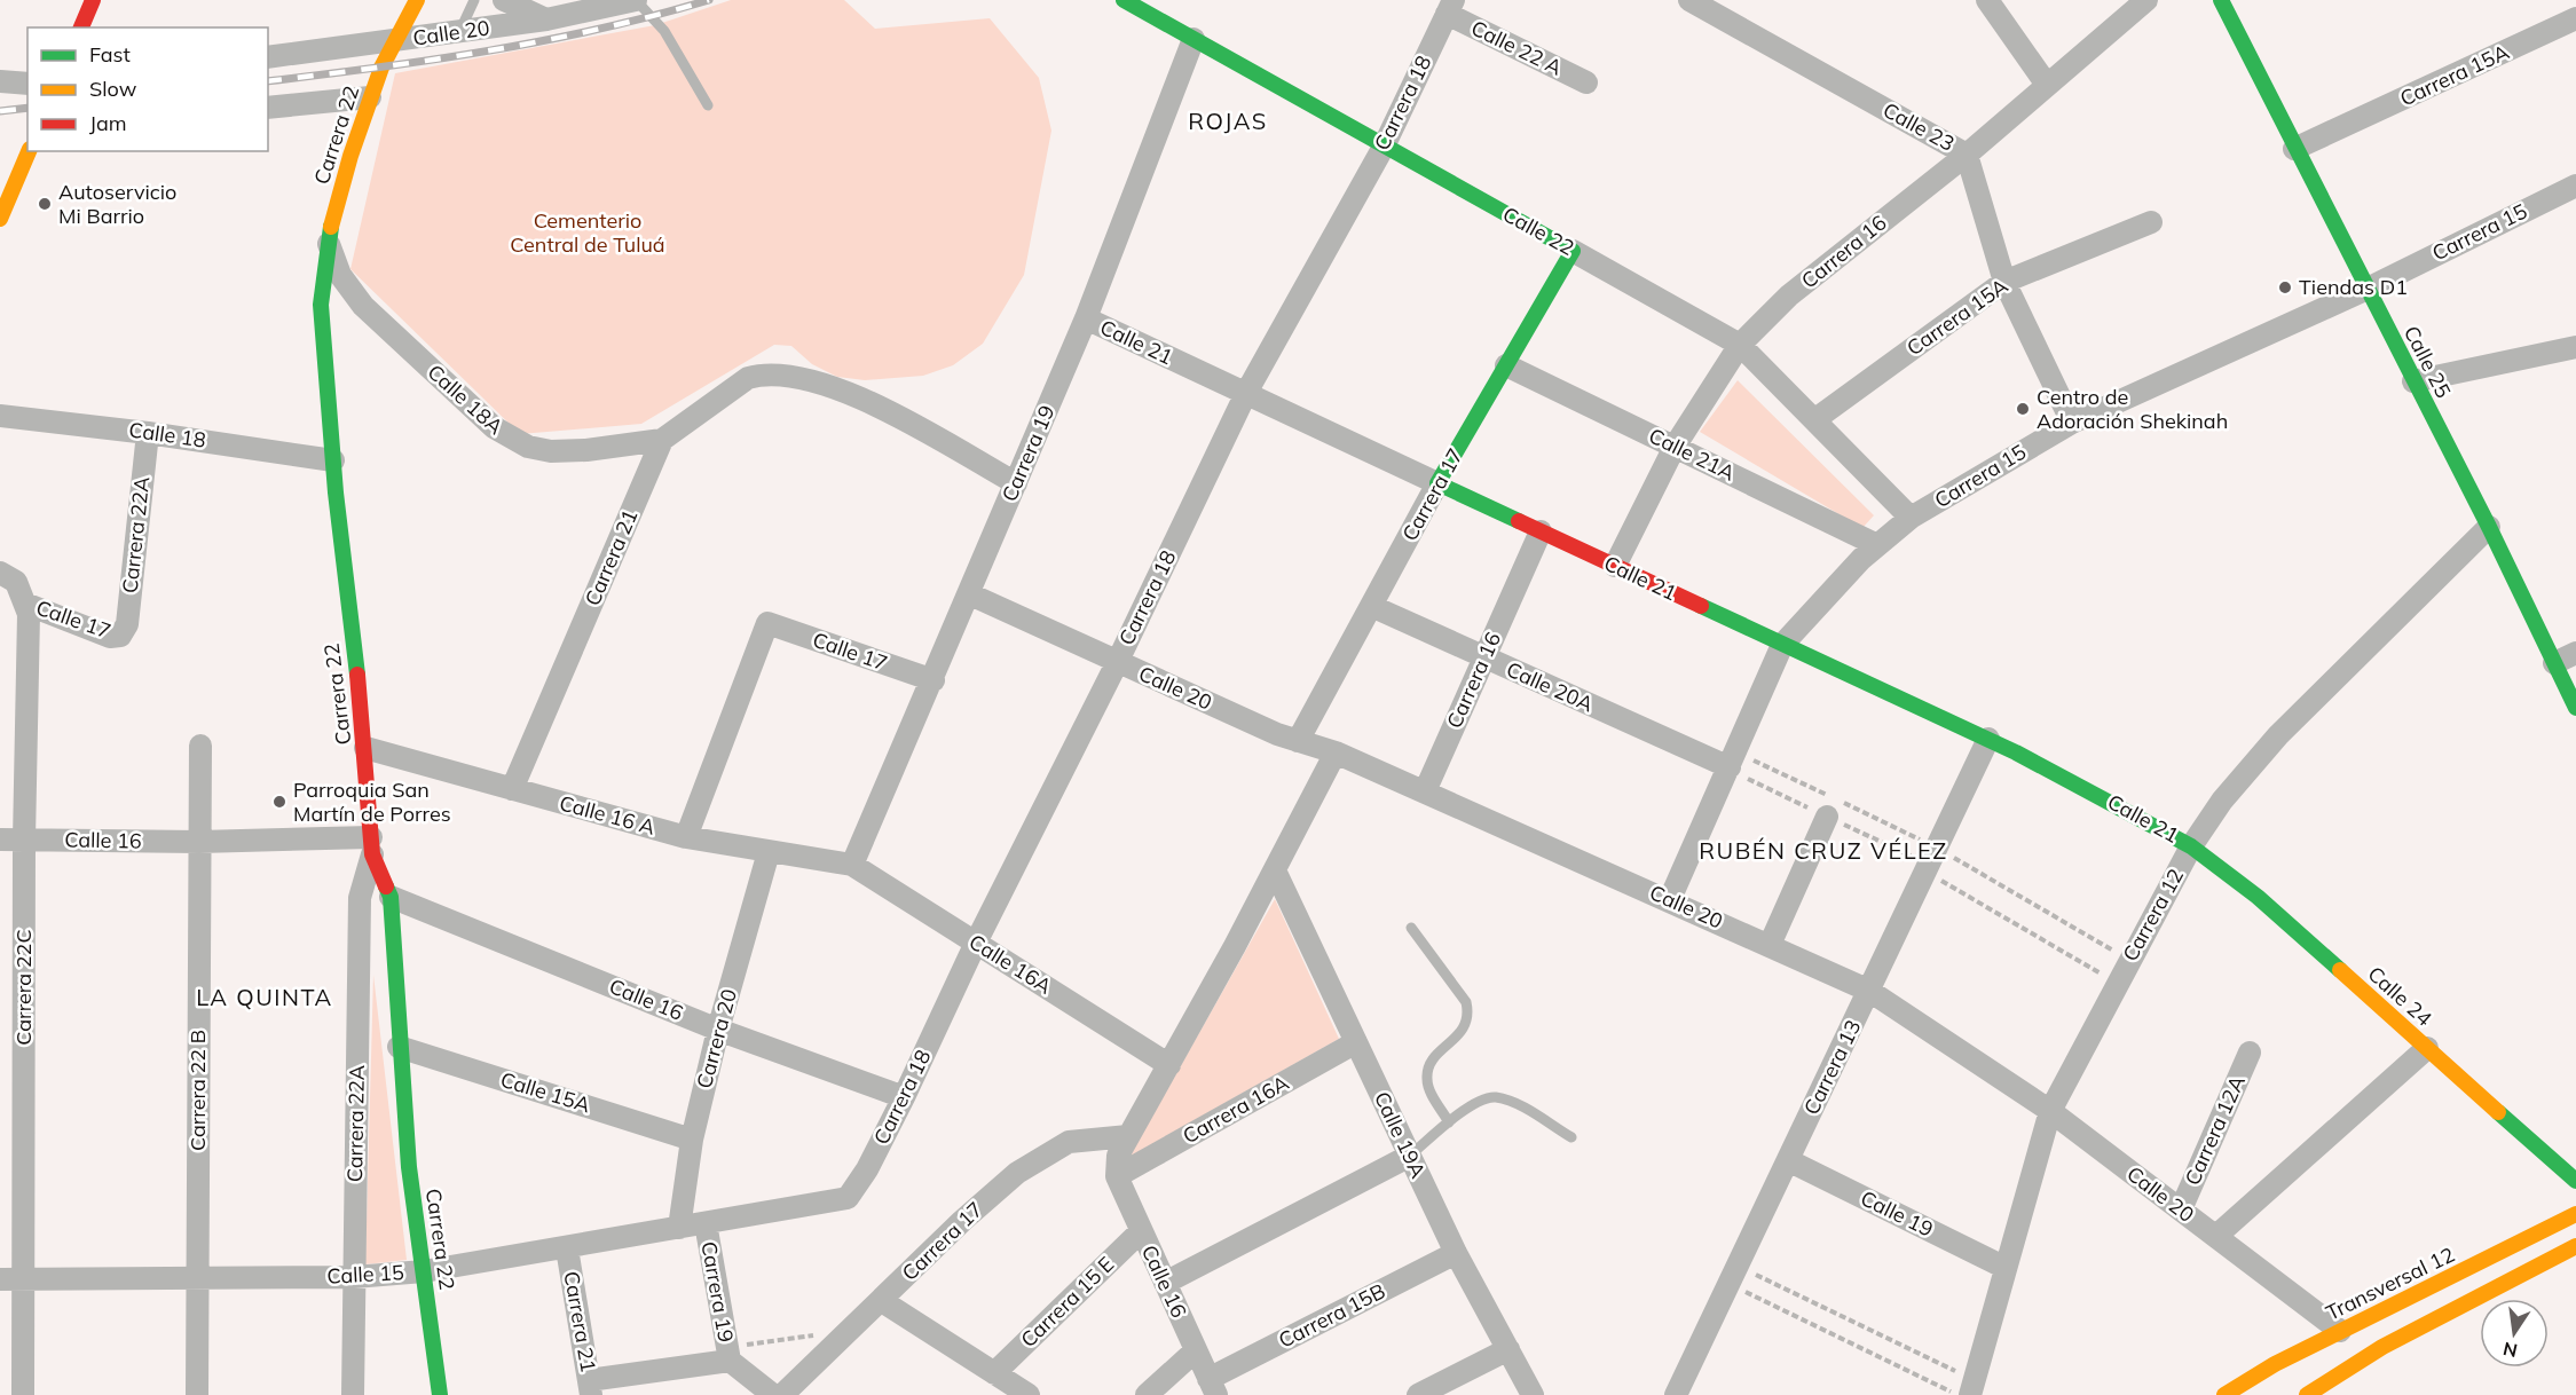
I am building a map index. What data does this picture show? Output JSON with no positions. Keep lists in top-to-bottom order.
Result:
{
  "streets": {
    "street": [
      "Calle 20",
      "Calle 22 A",
      "Carrera 15A",
      "Carrera 18",
      "Calle 23",
      "Carrera 22",
      "Calle 22",
      "Carrera 15",
      "Carrera 16",
      "Calle 21",
      "Calle 25",
      "Calle 18A",
      "Calle 18",
      "Carrera 19",
      "Calle 21A",
      "Carrera 17",
      "Carrera 22A",
      "Carrera 21",
      "Calle 17",
      "Calle 20A",
      "Calle 16 A",
      "Calle 16",
      "Carrera 12",
      "Calle 16A",
      "Carrera 22C",
      "Calle 24",
      "Carrera 20",
      "Carrera 13",
      "Carrera 22 B",
      "Calle 15A",
      "Carrera 16A",
      "Carrera 12A",
      "Calle 19A",
      "Calle 19",
      "Calle 15",
      "Transversal 12",
      "Carrera 15 E",
      "Carrera 15B"
    ]
  },
  "crossings": [
    ["Calle 20", "Carrera 18"],
    ["Calle 20", "Carrera 22"],
    ["Calle 20", "Carrera 15"],
    ["Calle 20", "Carrera 16"],
    ["Calle 20", "Carrera 19"],
    ["Calle 20", "Carrera 17"],
    ["Calle 20", "Carrera 12"],
    ["Calle 20", "Carrera 13"],
    ["Calle 20", "Carrera 12A"],
    ["Calle 20", "Transversal 12"],
    ["Calle 22 A", "Carrera 18"],
    ["Carrera 15A", "Calle 23"],
    ["Carrera 15A", "Calle 22"],
    ["Carrera 15A", "Calle 25"],
    ["Carrera 18", "Calle 22"],
    ["Carrera 18", "Calle 21"],
    ["Carrera 18", "Calle 16"],
    ["Carrera 18", "Calle 16A"],
    ["Carrera 18", "Calle 15"],
    ["Calle 23", "Carrera 15"],
    ["Calle 23", "Carrera 16"],
    ["Carrera 22", "Calle 18A"],
    ["Carrera 22", "Calle 18"],
    ["Carrera 22", "Carrera 22A"],
    ["Carrera 22", "Calle 16 A"],
    ["Carrera 22", "Calle 16"],
    ["Carrera 22", "Calle 15A"],
    ["Carrera 22", "Calle 15"],
    ["Calle 22", "Carrera 15"],
    ["Calle 22", "Carrera 16"],
    ["Calle 22", "Carrera 19"],
    ["Calle 22", "Carrera 17"],
    ["Carrera 15", "Calle 21"],
    ["Carrera 15", "Calle 25"],
    ["Carrera 15", "Calle 21A"],
    ["Carrera 15", "Calle 20A"],
    ["Carrera 16", "Calle 21"],
    ["Carrera 16", "Calle 21A"],
    ["Carrera 16", "Calle 20A"],
    ["Calle 21", "Carrera 19"],
    ["Calle 21", "Carrera 17"],
    ["Calle 21", "Carrera 12"],
    ["Calle 21", "Calle 24"],
    ["Calle 21", "Carrera 13"],
    ["Calle 25", "Carrera 12"],
    ["Calle 18A", "Carrera 21"],
    ["Calle 18", "Carrera 22A"],
    ["Carrera 19", "Calle 17"],
    ["Carrera 19", "Calle 16 A"],
    ["Carrera 19", "Calle 16A"],
    ["Carrera 19", "Calle 15"],
    ["Calle 21A", "Carrera 17"],
    ["Carrera 17", "Calle 20A"],
    ["Carrera 22A", "Calle 17"],
    ["Carrera 22A", "Calle 16"],
    ["Carrera 22A", "Calle 15"],
    ["Carrera 21", "Calle 16 A"],
    ["Carrera 21", "Calle 15"],
    ["Calle 17", "Calle 16 A"],
    ["Calle 17", "Carrera 22C"],
    ["Calle 16 A", "Calle 16A"],
    ["Calle 16 A", "Carrera 20"],
    ["Calle 16", "Carrera 22C"],
    ["Calle 16", "Carrera 20"],
    ["Calle 16", "Carrera 22 B"],
    ["Calle 16", "Carrera 16A"],
    ["Calle 16", "Carrera 15 E"],
    ["Calle 16", "Carrera 15B"],
    ["Carrera 12", "Calle 24"],
    ["Carrera 12", "Calle 19"],
    ["Carrera 22C", "Calle 15"],
    ["Carrera 20", "Calle 15A"],
    ["Carrera 20", "Calle 15"],
    ["Carrera 13", "Calle 19"],
    ["Carrera 22 B", "Calle 15"],
    ["Carrera 16A", "Calle 19A"],
    ["Calle 19A", "Carrera 15B"]
  ],
  "districts": ["ROJAS", "RUBÉN CRUZ VÉLEZ", "LA QUINTA"],
  "parks": ["Cementerio Central de Tuluá"],
  "places": [
    "Autoservicio Mi Barrio",
    "Tiendas D1",
    "Centro de Adoración Shekinah",
    "Parroquia San Martín de Porres"
  ],
  "legend": ["Fast", "Slow", "Jam"],
  "north": "bottom"
}
